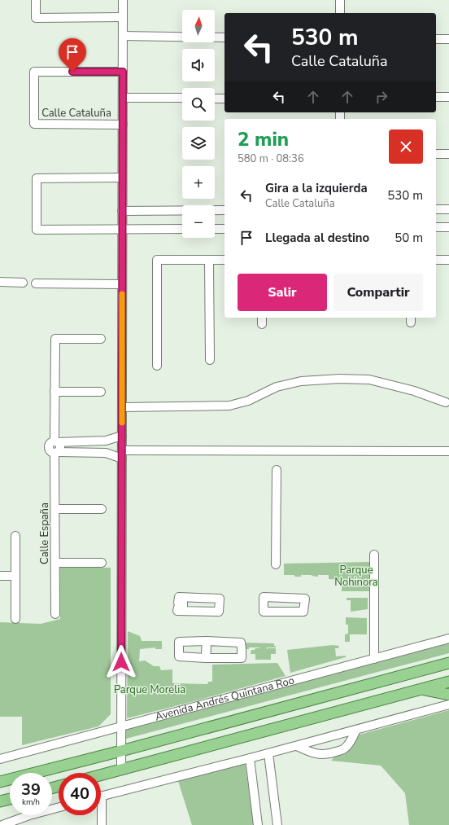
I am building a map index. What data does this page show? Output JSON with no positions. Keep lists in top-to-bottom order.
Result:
{
  "streets": {
    "street": ["Calle Cataluña", "Calle España", "Avenida Andrés Quintana Roo"]
  },
  "parks": ["Parque Nohinora", "Parque Morelia"],
  "north": "top",
  "page": {
    "map_buttons": ["+", "−"],
    "turn": ["530 m", "Calle Cataluña"],
    "heading": ["2 min", "580 m · 08:36"],
    "list": [
      {
        "name": "Gira a la izquierda",
        "note": "Calle Cataluña",
        "value": "530 m"
      },
      {
        "name": "Llegada al destino",
        "value": "50 m"
      }
    ],
    "buttons": ["Salir", "Compartir"],
    "speed": "39 km/h",
    "limit": "40"
  }
}
